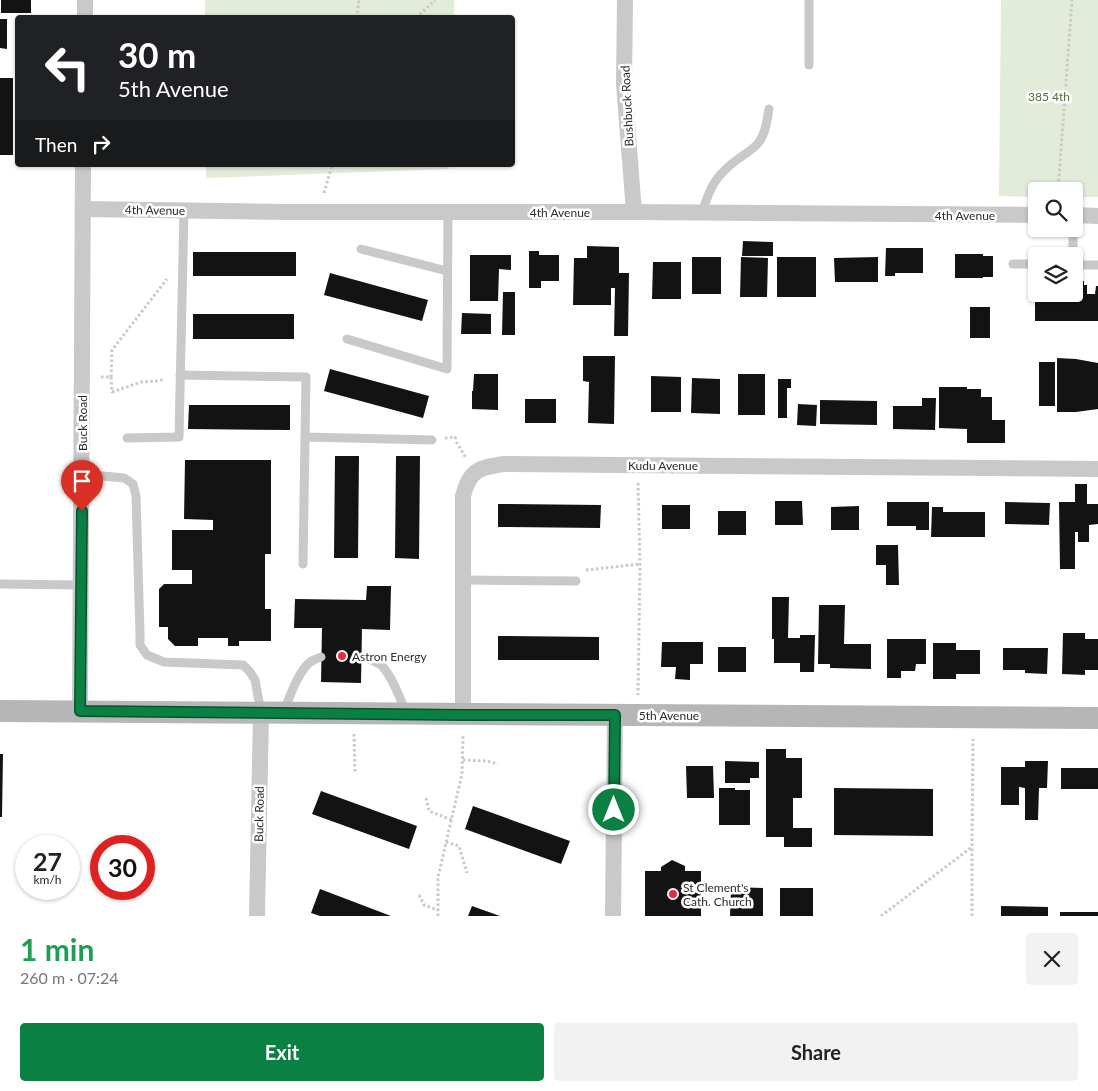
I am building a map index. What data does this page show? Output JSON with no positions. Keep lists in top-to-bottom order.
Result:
{
  "streets": {
    "main road": ["5th Avenue"],
    "street": [
      "Bushbuck Road",
      "4th Avenue",
      "Buck Road",
      "Kudu Avenue"
    ]
  },
  "crossings": [
    ["Bushbuck Road", "4th Avenue"],
    ["4th Avenue", "Buck Road"],
    ["Buck Road", "5th Avenue"]
  ],
  "parks": ["385 4th"],
  "places": ["Astron Energy", "St Clement's Cath. Church"],
  "page": {
    "turn": ["30 m", "5th Avenue"],
    "then": "Then",
    "speed": "27 km/h",
    "limit": "30",
    "heading": ["1 min", "260 m · 07:24"],
    "buttons": ["Exit", "Share"]
  }
}
